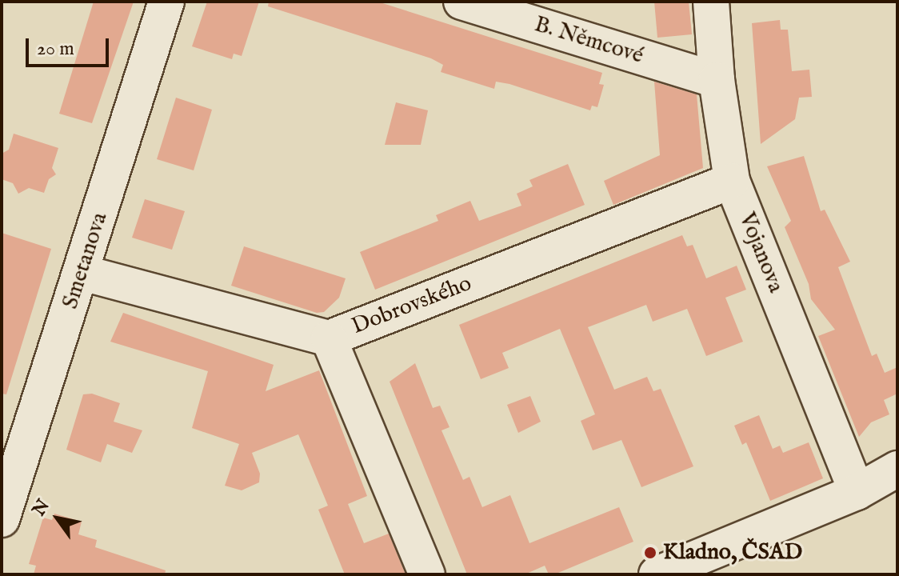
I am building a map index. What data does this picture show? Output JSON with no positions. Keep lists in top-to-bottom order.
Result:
{
  "streets": {
    "street": [
      "B. Němcové",
      "Vojanova",
      "Smetanova",
      "Dobrovského"
    ]
  },
  "crossings": [
    ["B. Němcové", "Vojanova"],
    ["Vojanova", "Dobrovského"],
    ["Smetanova", "Dobrovského"]
  ],
  "places": ["Kladno, ČSAD"],
  "scale_bar": "20 m",
  "north": "top left"
}
